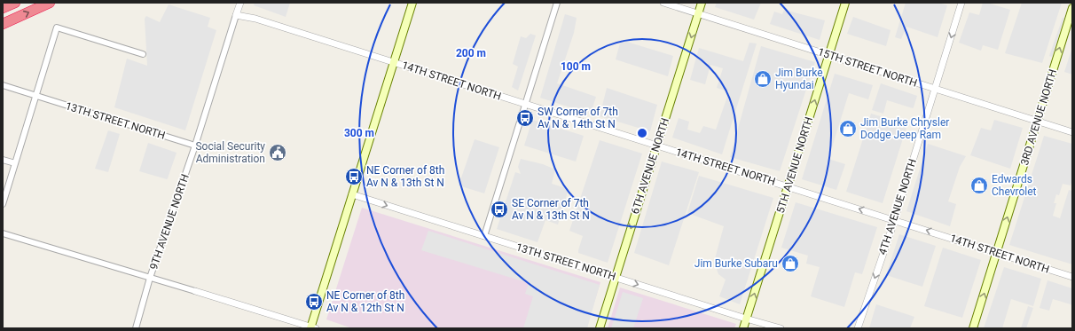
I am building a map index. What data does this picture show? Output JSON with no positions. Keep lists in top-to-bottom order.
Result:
{
  "streets": {
    "main road": ["3RD AVENUE NORTH", "5TH AVENUE NORTH", "6TH AVENUE NORTH"],
    "street": [
      "15TH STREET NORTH",
      "14TH STREET NORTH",
      "13TH STREET NORTH",
      "4TH AVENUE NORTH",
      "9TH AVENUE NORTH"
    ]
  },
  "crossings": [
    ["15TH STREET NORTH", "3RD AVENUE NORTH"],
    ["15TH STREET NORTH", "5TH AVENUE NORTH"],
    ["15TH STREET NORTH", "6TH AVENUE NORTH"],
    ["15TH STREET NORTH", "4TH AVENUE NORTH"],
    ["14TH STREET NORTH", "3RD AVENUE NORTH"],
    ["14TH STREET NORTH", "5TH AVENUE NORTH"],
    ["14TH STREET NORTH", "6TH AVENUE NORTH"],
    ["14TH STREET NORTH", "4TH AVENUE NORTH"],
    ["14TH STREET NORTH", "9TH AVENUE NORTH"],
    ["13TH STREET NORTH", "5TH AVENUE NORTH"],
    ["13TH STREET NORTH", "6TH AVENUE NORTH"],
    ["13TH STREET NORTH", "9TH AVENUE NORTH"]
  ],
  "one_way": [
    "3RD AVENUE NORTH",
    "13TH STREET NORTH",
    "5TH AVENUE NORTH",
    "6TH AVENUE NORTH",
    "4TH AVENUE NORTH"
  ],
  "places": {
    "shop": [
      "Jim Burke Hyundai",
      "Jim Burke Chrysler Dodge Jeep Ram",
      "Edwards Chevrolet",
      "Jim Burke Subaru"
    ],
    "bus stop": [
      "SW Corner of 7th Av N & 14th St N",
      "NE Corner of 8th Av N & 13th St N",
      "SE Corner of 7th Av N & 13th St N",
      "NE Corner of 8th Av N & 12th St N"
    ],
    "public building": ["Social Security Administration"]
  },
  "rings": ["200 m", "100 m", "300 m"]
}
